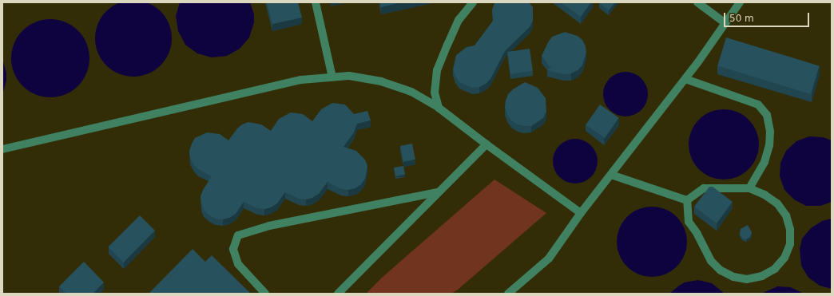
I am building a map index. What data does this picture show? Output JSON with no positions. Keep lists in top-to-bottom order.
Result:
{
  "scale_bar": "50 m"
}
